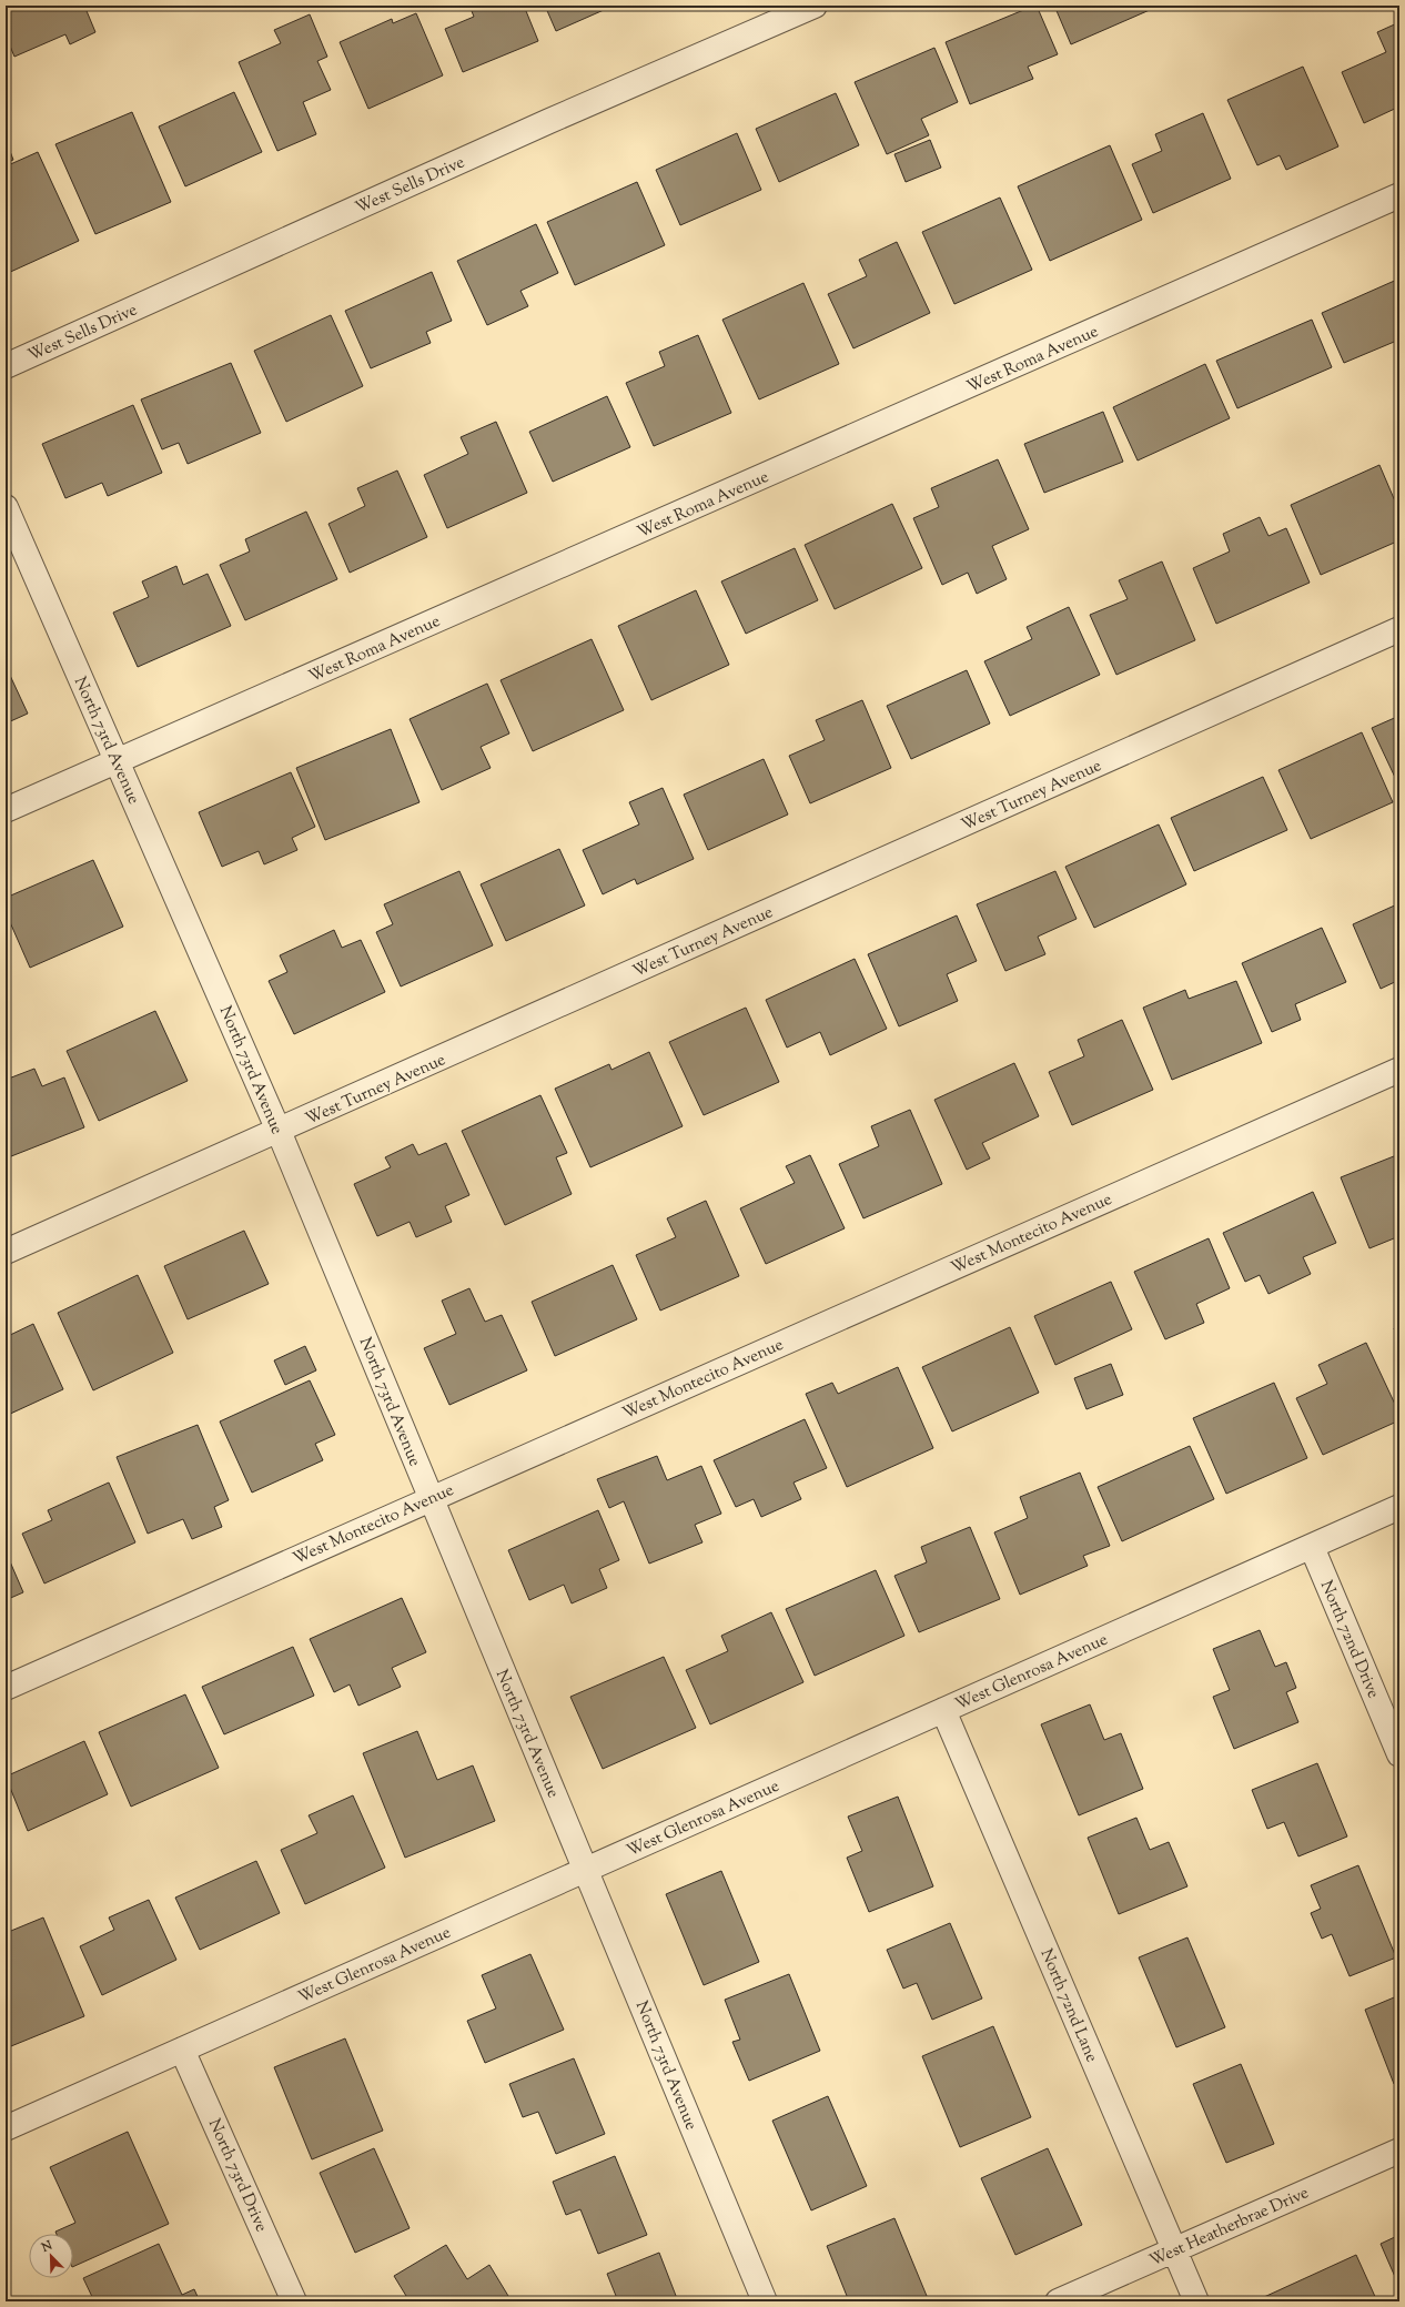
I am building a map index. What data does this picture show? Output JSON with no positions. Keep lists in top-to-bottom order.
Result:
{
  "streets": {
    "street": [
      "West Sells Drive",
      "West Roma Avenue",
      "North 73rd Avenue",
      "West Turney Avenue",
      "West Montecito Avenue",
      "North 72nd Drive",
      "West Glenrosa Avenue",
      "North 72nd Lane",
      "North 73rd Drive",
      "West Heatherbrae Drive"
    ]
  },
  "crossings": [
    ["West Roma Avenue", "North 73rd Avenue"],
    ["North 73rd Avenue", "West Turney Avenue"],
    ["North 73rd Avenue", "West Montecito Avenue"],
    ["North 73rd Avenue", "West Glenrosa Avenue"],
    ["North 72nd Drive", "West Glenrosa Avenue"],
    ["West Glenrosa Avenue", "North 72nd Lane"],
    ["West Glenrosa Avenue", "North 73rd Drive"],
    ["North 72nd Lane", "West Heatherbrae Drive"]
  ],
  "north": "top left"
}
